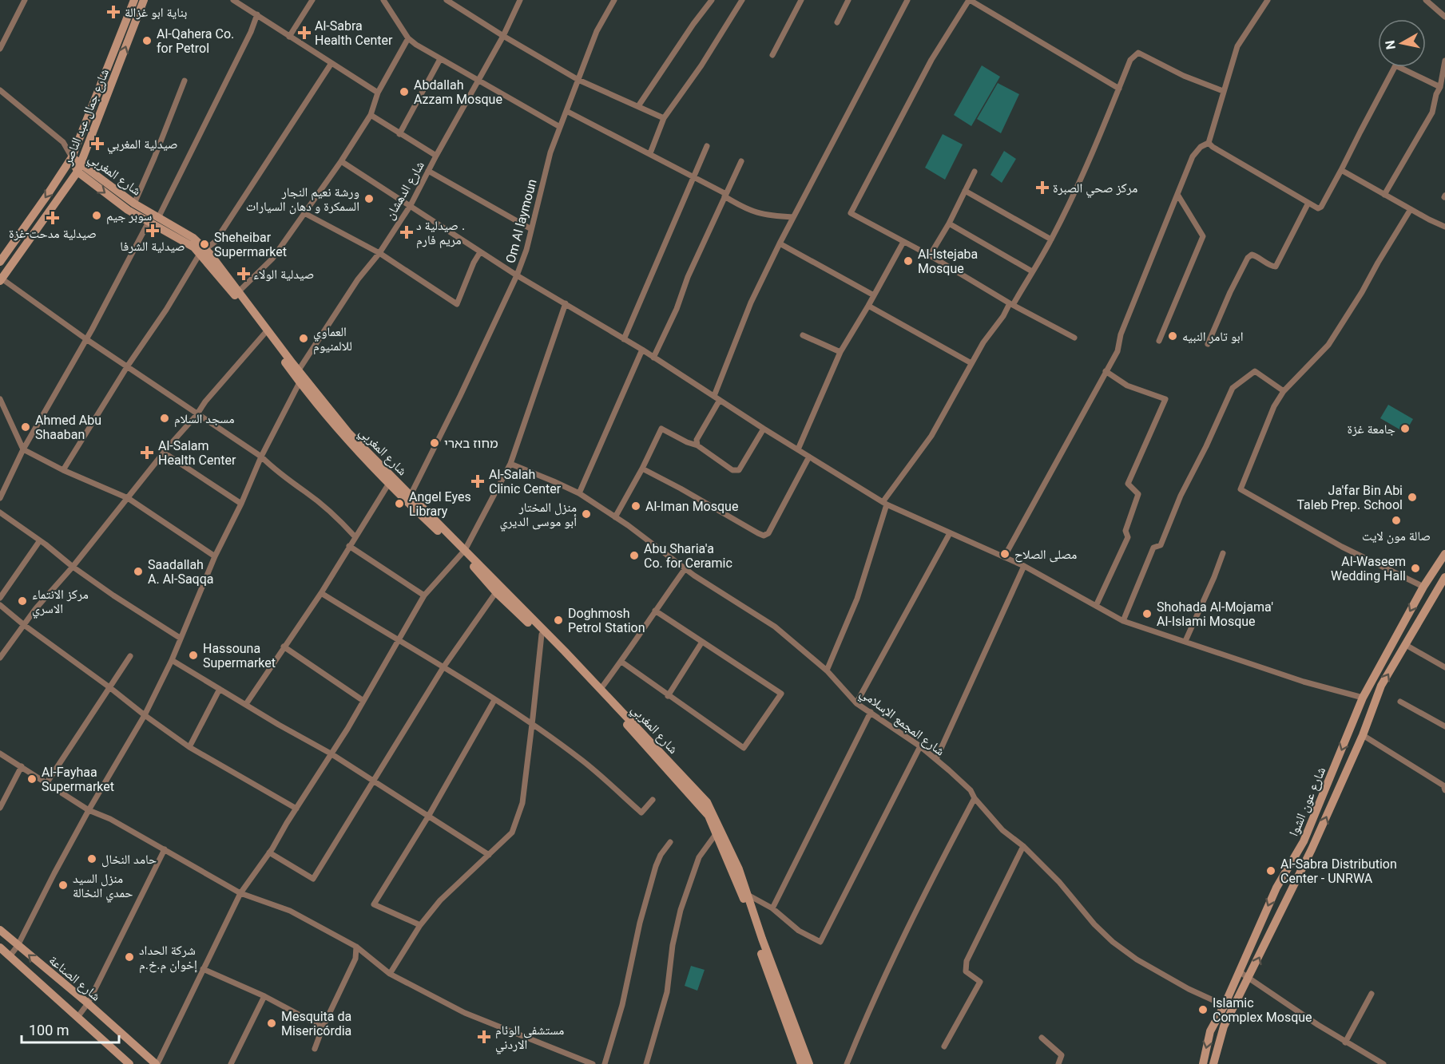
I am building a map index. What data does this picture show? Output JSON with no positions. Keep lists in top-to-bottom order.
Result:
{
  "streets": {
    "main road": [
      "شارع جمال عبد الناصر",
      "شارع المغربي",
      "شارع عون الشوا",
      "شارع الصناعة"
    ],
    "street": ["شارع الدهشان", "Om Al laymoun", "شارع المجمع الإسلامي"]
  },
  "crossings": [
    ["شارع جمال عبد الناصر", "شارع المغربي"],
    ["شارع المغربي", "شارع الدهشان"],
    ["شارع المغربي", "Om Al laymoun"],
    ["شارع المجمع الإسلامي", "شارع عون الشوا"]
  ],
  "places": {
    "health": [
      "بناية ابو غزالة",
      "Al-Sabra Health Center",
      "صيدلية المغربي",
      "مركز صحي الصبرة",
      "صيدلية مدحت-غزة",
      "صيدلية الشرفا",
      "صيدلية د . مريم فارم",
      "صيدلية الولاء",
      "Al-Salam Health Center",
      "Al-Salah Clinic Center",
      "مستشفى الوئام الاردني"
    ],
    "other": [
      "Al-Qahera Co. for Petrol",
      "Abdallah Azzam Mosque",
      "ورشة نعيم النجار السمكرة و دهان السيارات",
      "سوبر جيم",
      "Sheheibar Supermarket",
      "Al-Istejaba Mosque",
      "ابو تامر النبيه",
      "العماوي للالمنيوم",
      "مسجد السلام",
      "Ahmed Abu Shaaban",
      "جامعة غزة",
      "מחוז בארי",
      "Ja'far Bin Abi Taleb Prep. School",
      "Angel Eyes Library",
      "Al-Iman Mosque",
      "منزل المختار أبو موسى الديري",
      "صالة مون لايت",
      "مصلى الصلاح",
      "Abu Sharia'a Co. for Ceramic",
      "Al-Waseem Wedding Hall",
      "Saadallah A. Al-Saqqa",
      "مركز الانتماء الاسري",
      "Shohada Al-Mojama' Al-Islami Mosque",
      "Doghmosh Petrol Station",
      "Hassouna Supermarket",
      "Al-Fayhaa Supermarket",
      "حامد النخال",
      "Al-Sabra Distribution Center - UNRWA",
      "منزل السيد حمدي النخالة",
      "شركة الحداد إخوان م.خ.م",
      "Islamic Complex Mosque",
      "Mesquita da Misericórdia"
    ]
  },
  "scale_bar": "100 m",
  "north": "left"
}
